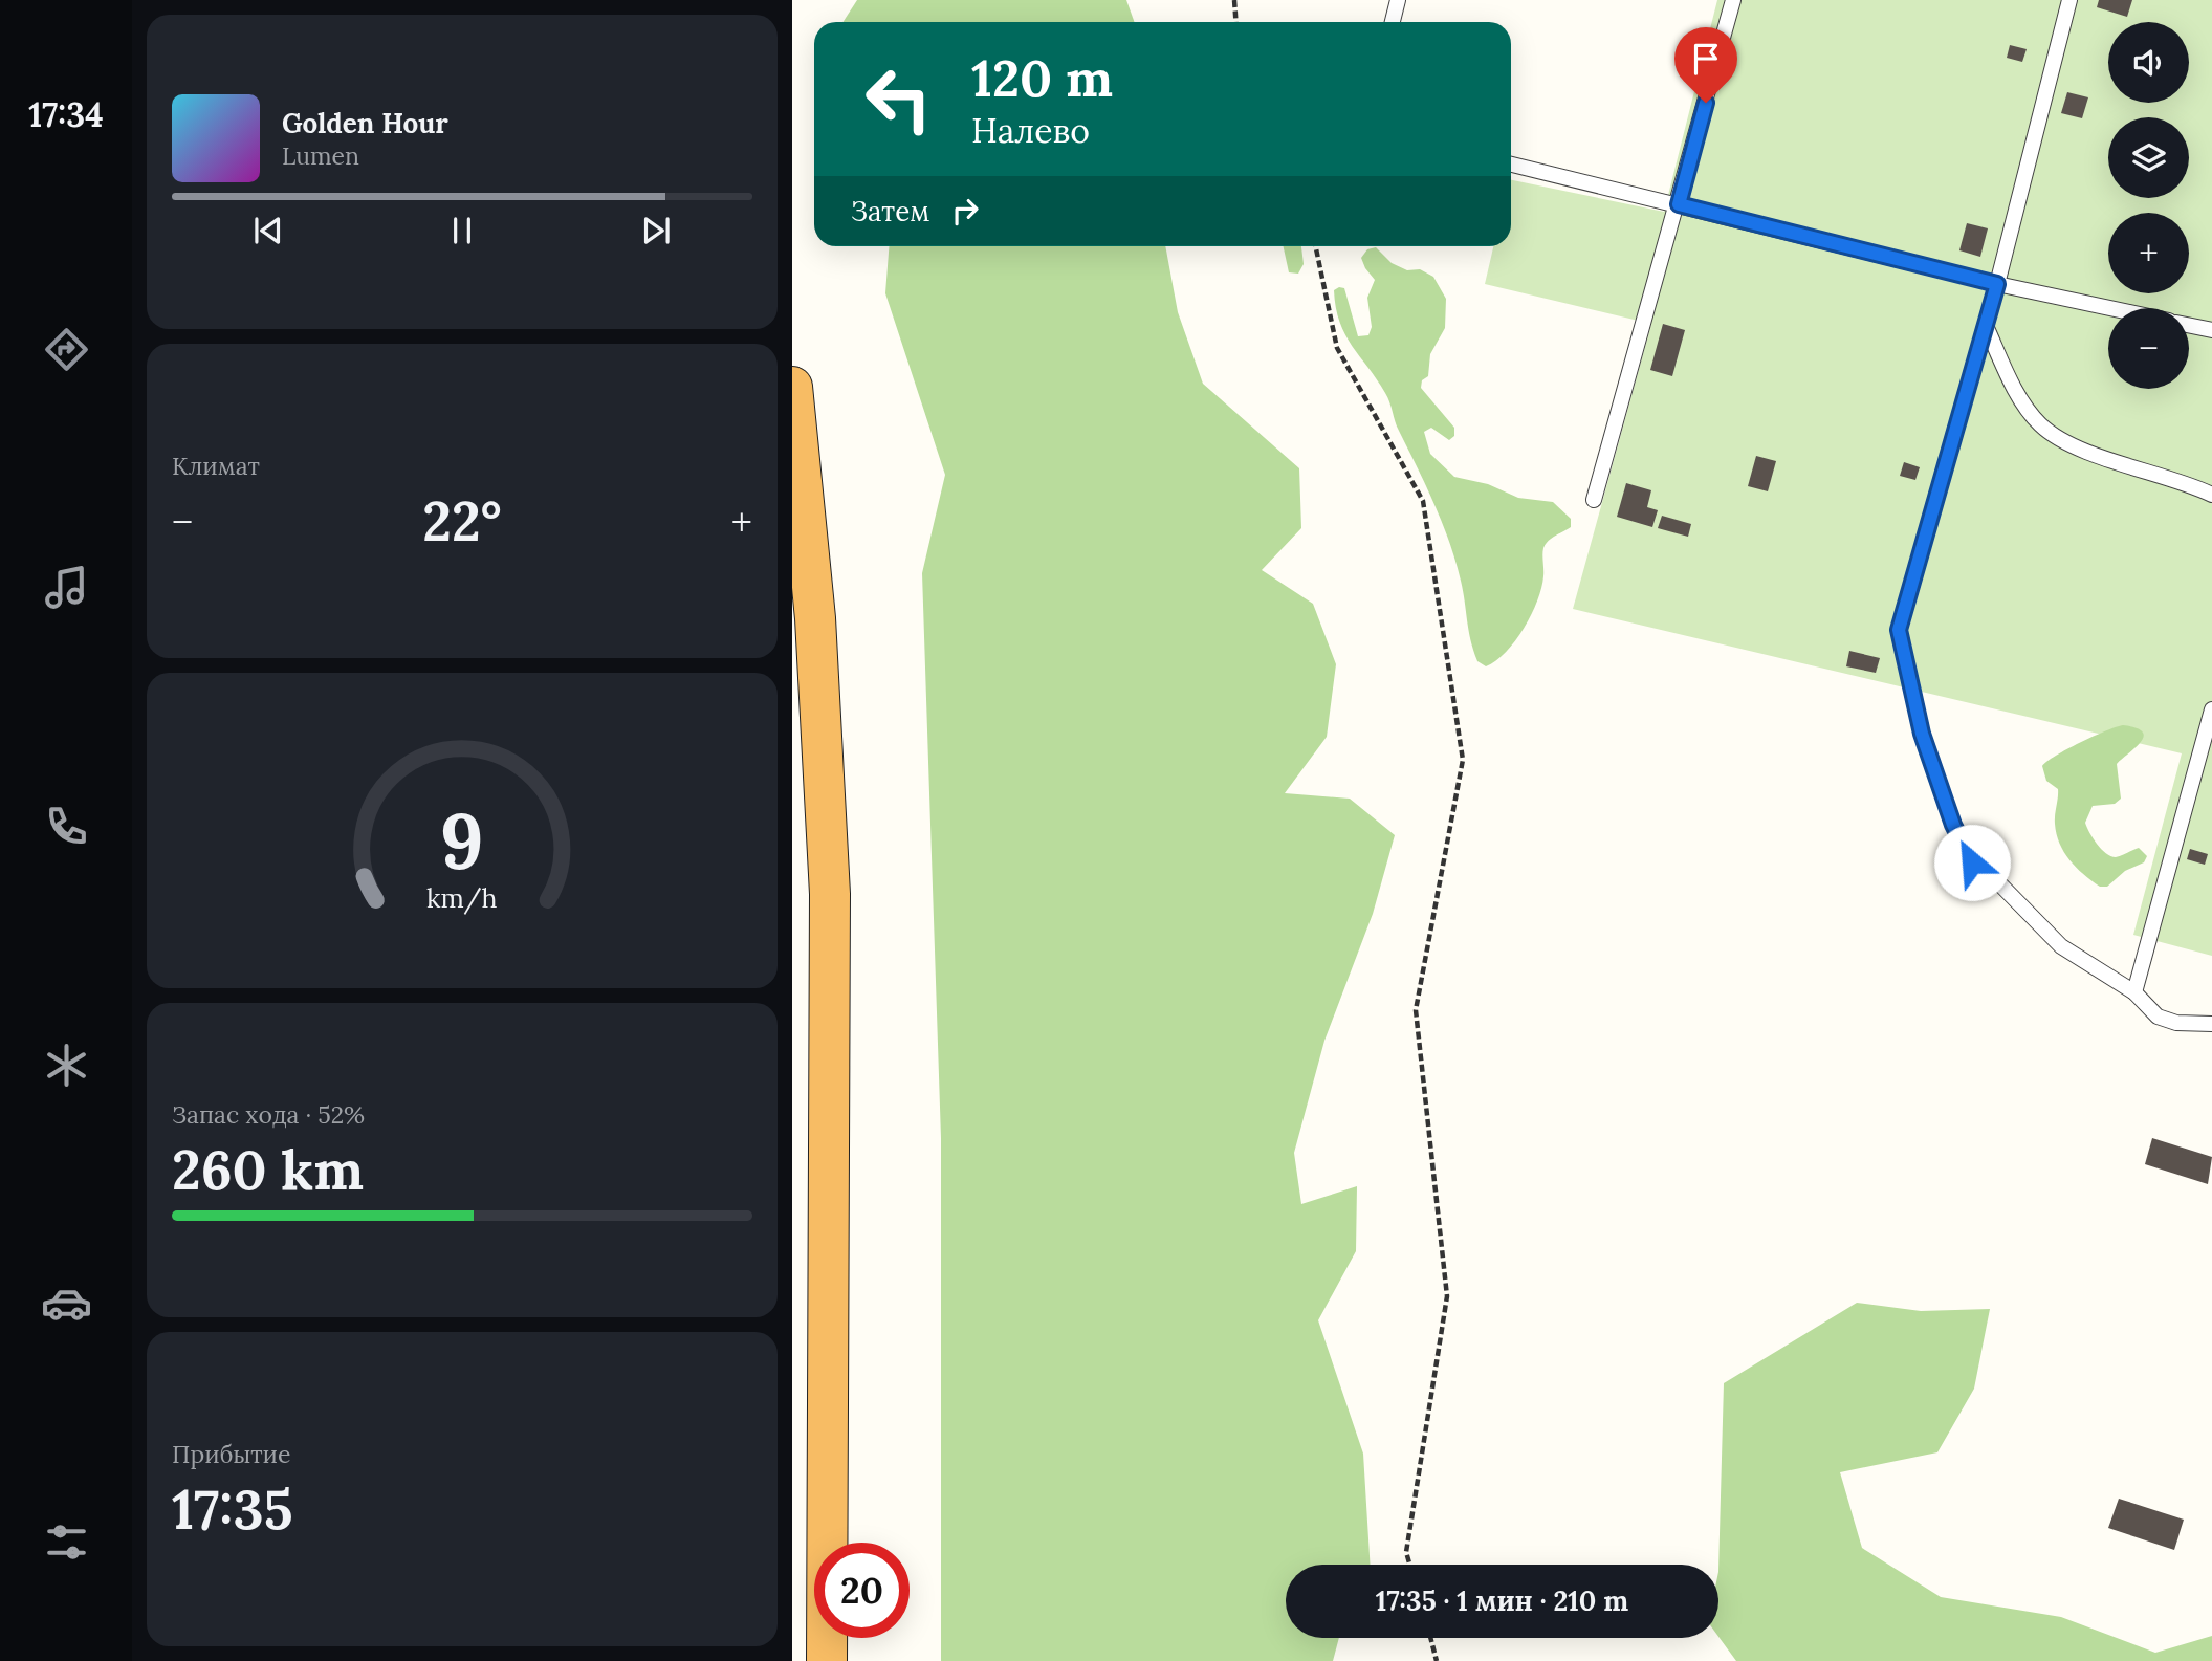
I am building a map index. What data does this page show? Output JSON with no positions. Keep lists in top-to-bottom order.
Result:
{
  "page": {
    "tabs": "17:34",
    "map_buttons": ["+", "−"],
    "turn": ["120 m", "Налево"],
    "song": ["Golden Hour", "Lumen"],
    "then": "Затем",
    "tile": [
      "Климат",
      ["Запас хода · 52%", "260 km"],
      ["Прибытие", "17:35"]
    ],
    "heat": ["−", "22°", "+"],
    "limit": "20",
    "trip": "17:35 · 1 мин · 210 m",
    "gauge": ["9", "km/h"]
  }
}
